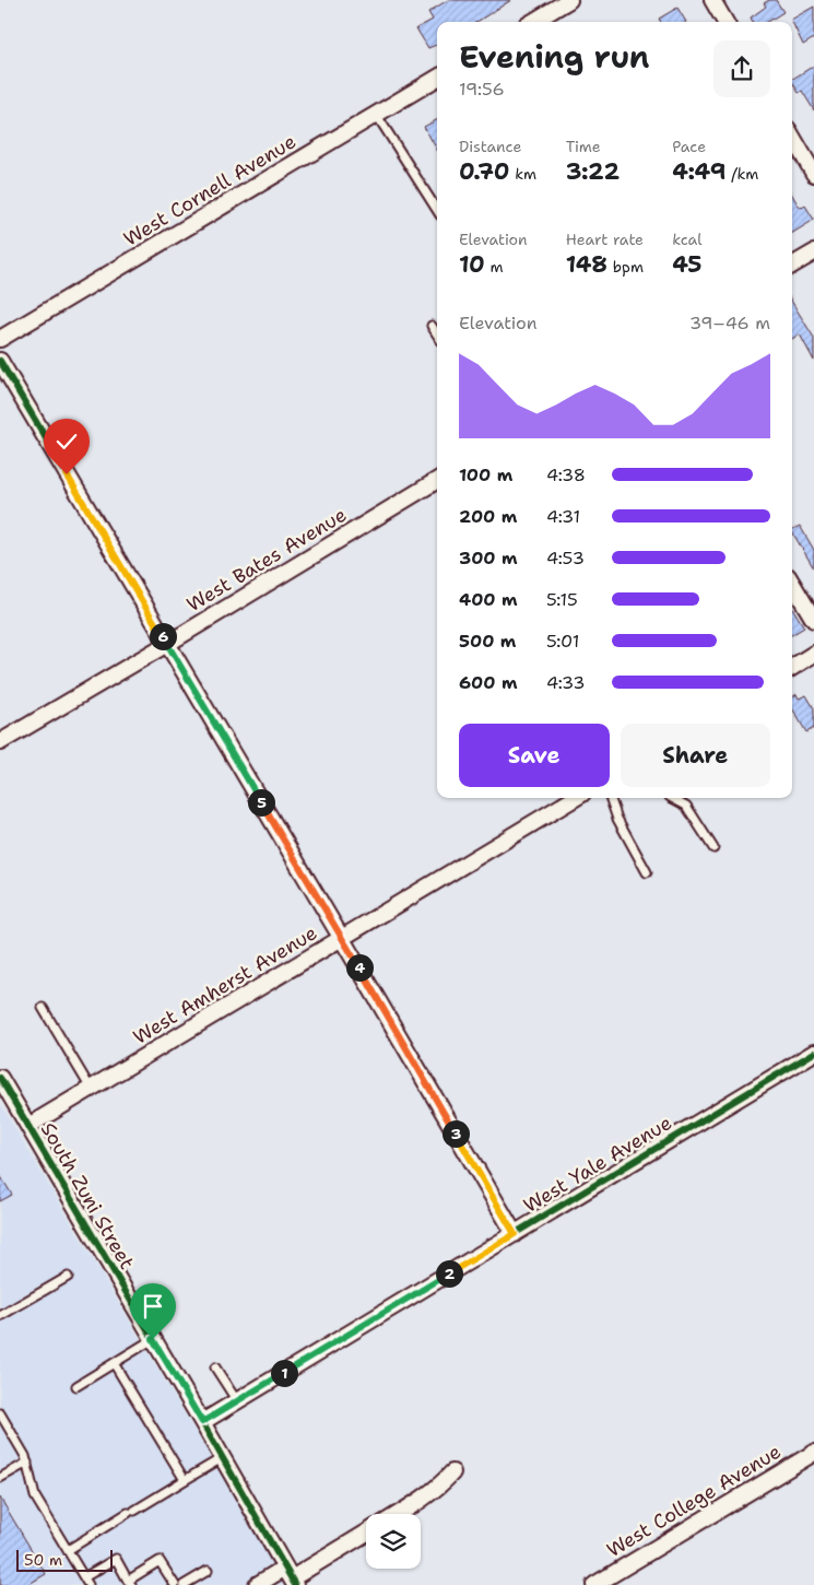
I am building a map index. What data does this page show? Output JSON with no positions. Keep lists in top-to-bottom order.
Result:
{
  "streets": {
    "street": [
      "West Cornell Avenue",
      "West Bates Avenue",
      "West Amherst Avenue",
      "West Yale Avenue",
      "South Zuni Street",
      "West College Avenue"
    ]
  },
  "crossings": [
    ["West Amherst Avenue", "South Zuni Street"],
    ["West Yale Avenue", "South Zuni Street"]
  ],
  "scale_bar": "50 m",
  "page": {
    "heading": ["Evening run", "19:56"],
    "stats": [
      ["Distance", "0.70 km"],
      ["Time", "3:22"],
      ["Pace", "4:49 /km"],
      ["Elevation", "10 m"],
      ["Heart rate", "148 bpm"],
      ["kcal", "45"]
    ],
    "chart": ["Elevation", "39–46 m"],
    "list": [
      {
        "name": "100 m",
        "note": "4:38"
      },
      {
        "name": "200 m",
        "note": "4:31"
      },
      {
        "name": "300 m",
        "note": "4:53"
      },
      {
        "name": "400 m",
        "note": "5:15"
      },
      {
        "name": "500 m",
        "note": "5:01"
      },
      {
        "name": "600 m",
        "note": "4:33"
      }
    ],
    "pins": [
      "6",
      "5",
      "4",
      "3",
      "2",
      "1"
    ],
    "buttons": ["Save", "Share"],
    "scale": "50 m"
  }
}
